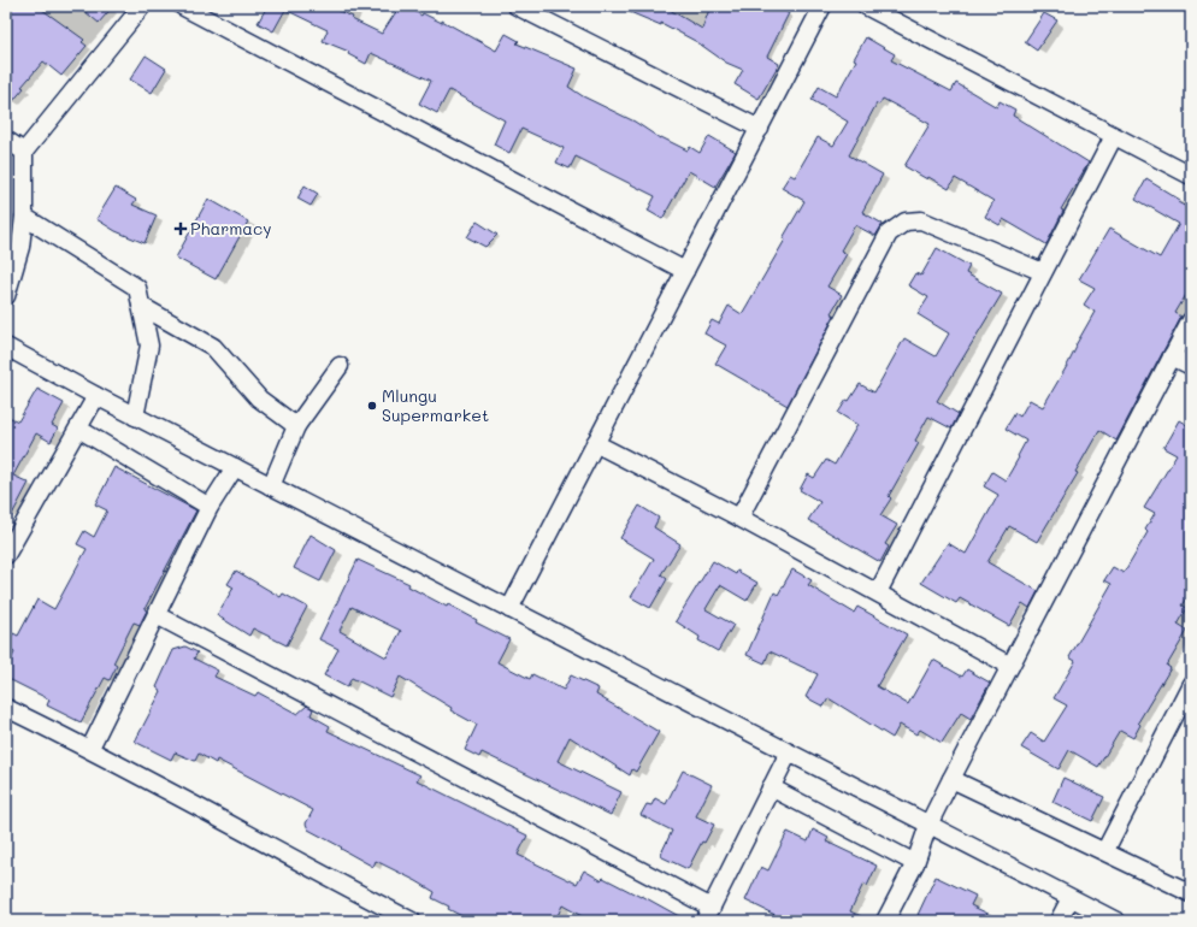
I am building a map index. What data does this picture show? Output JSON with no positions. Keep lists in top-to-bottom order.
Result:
{
  "places": {
    "health": ["Pharmacy"],
    "other": ["Mlungu Supermarket"]
  }
}
